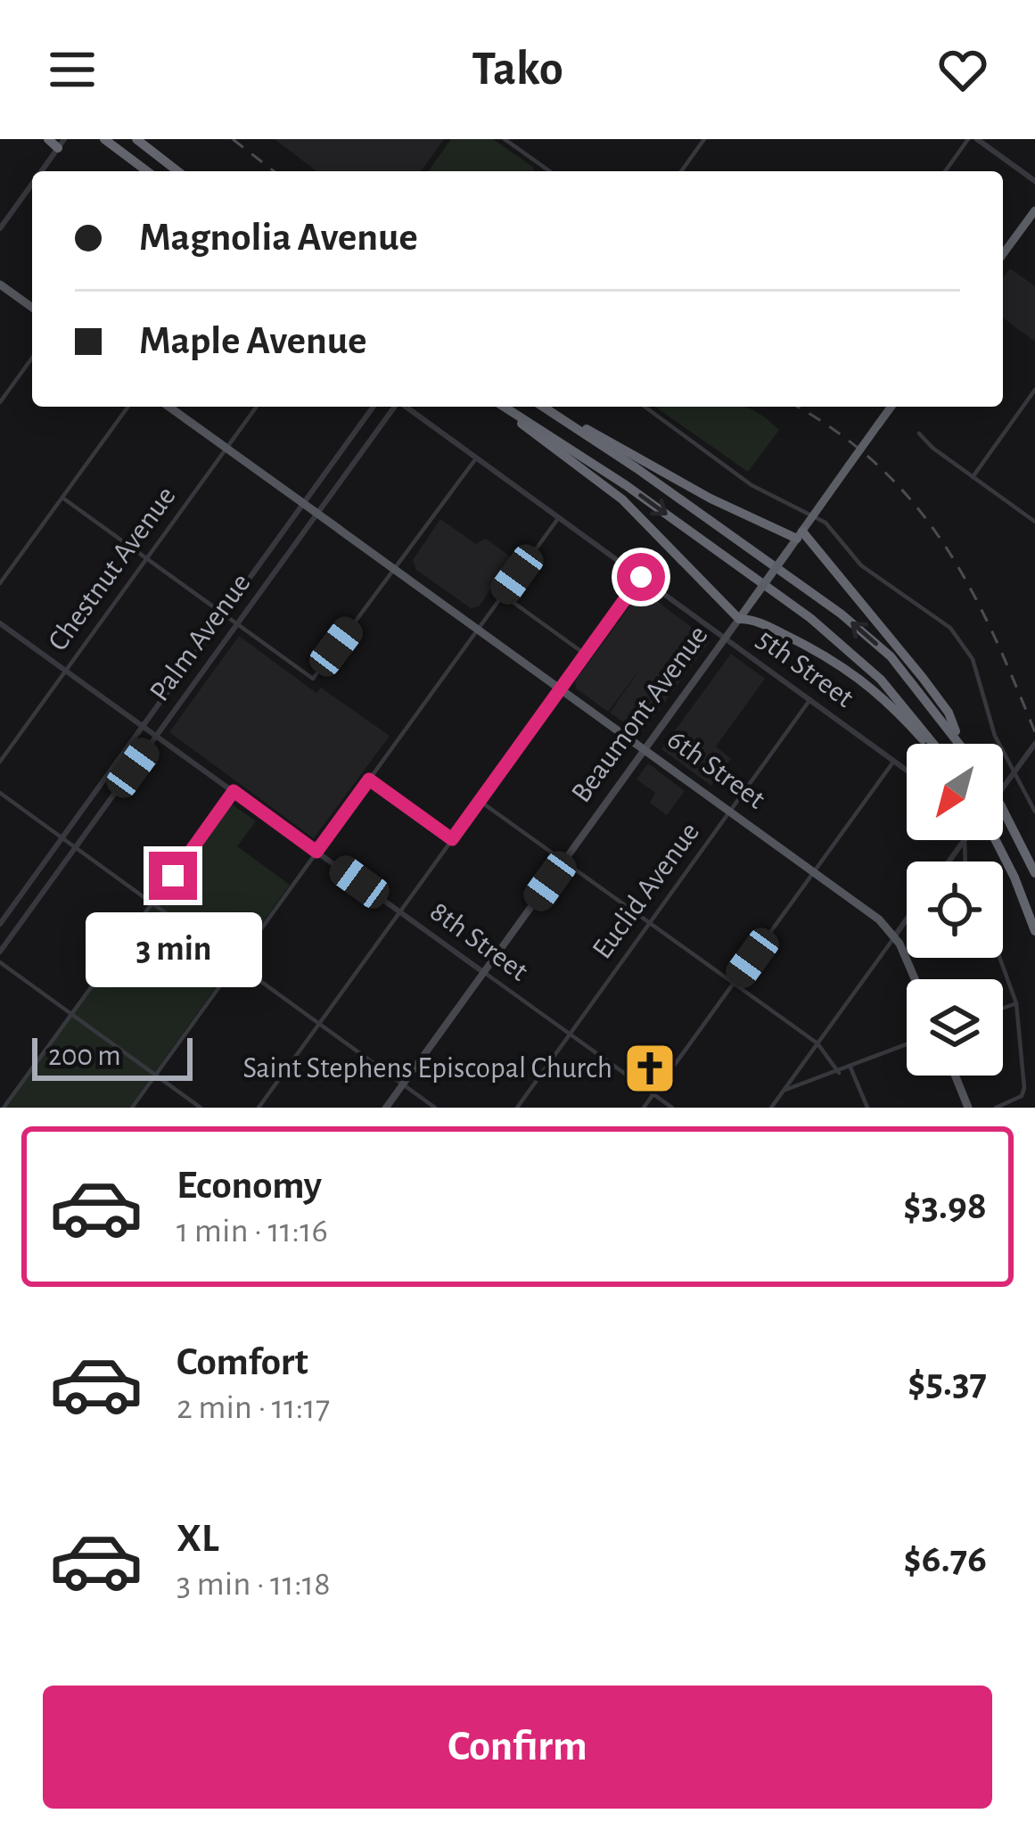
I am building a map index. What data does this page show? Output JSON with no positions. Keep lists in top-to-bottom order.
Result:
{
  "streets": {
    "highway": ["Beaumont Avenue"],
    "main road": ["6th Street"],
    "street": [
      "Chestnut Avenue",
      "Palm Avenue",
      "5th Street",
      "Euclid Avenue",
      "8th Street"
    ]
  },
  "crossings": [
    ["Chestnut Avenue", "6th Street"],
    ["Chestnut Avenue", "8th Street"],
    ["Palm Avenue", "6th Street"],
    ["Palm Avenue", "8th Street"],
    ["5th Street", "Beaumont Avenue"],
    ["5th Street", "Euclid Avenue"],
    ["Beaumont Avenue", "6th Street"],
    ["Beaumont Avenue", "8th Street"],
    ["6th Street", "Euclid Avenue"],
    ["Euclid Avenue", "8th Street"]
  ],
  "places": {
    "church": ["Saint Stephens Episcopal Church"]
  },
  "scale_bar": "200 m",
  "north": "bottom left",
  "page": {
    "header": "Tako",
    "banner": ["Magnolia Avenue", "Maple Avenue"],
    "bubble": "3 min",
    "scale": "200 m",
    "list": [
      {
        "name": "Economy",
        "note": "1 min · 11:16",
        "value": "$3.98"
      },
      {
        "name": "Comfort",
        "note": "2 min · 11:17",
        "value": "$5.37"
      },
      {
        "name": "XL",
        "note": "3 min · 11:18",
        "value": "$6.76"
      }
    ],
    "buttons": "Confirm"
  }
}
